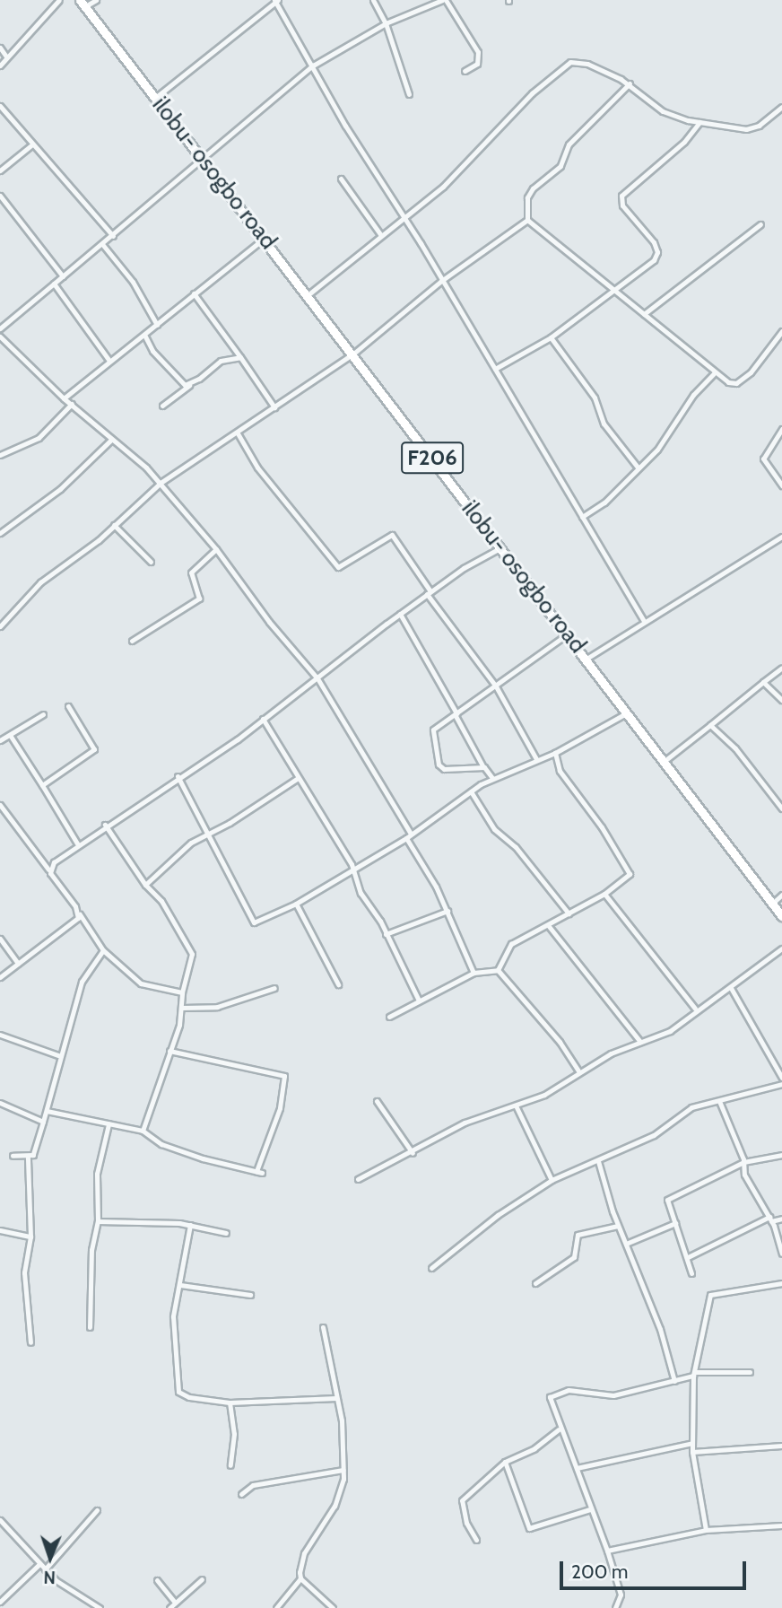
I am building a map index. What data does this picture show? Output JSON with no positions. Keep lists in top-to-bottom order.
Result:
{
  "streets": {
    "main road": ["ilobu- osogbo road", "F206"]
  },
  "scale_bar": "200 m",
  "north": "bottom"
}
